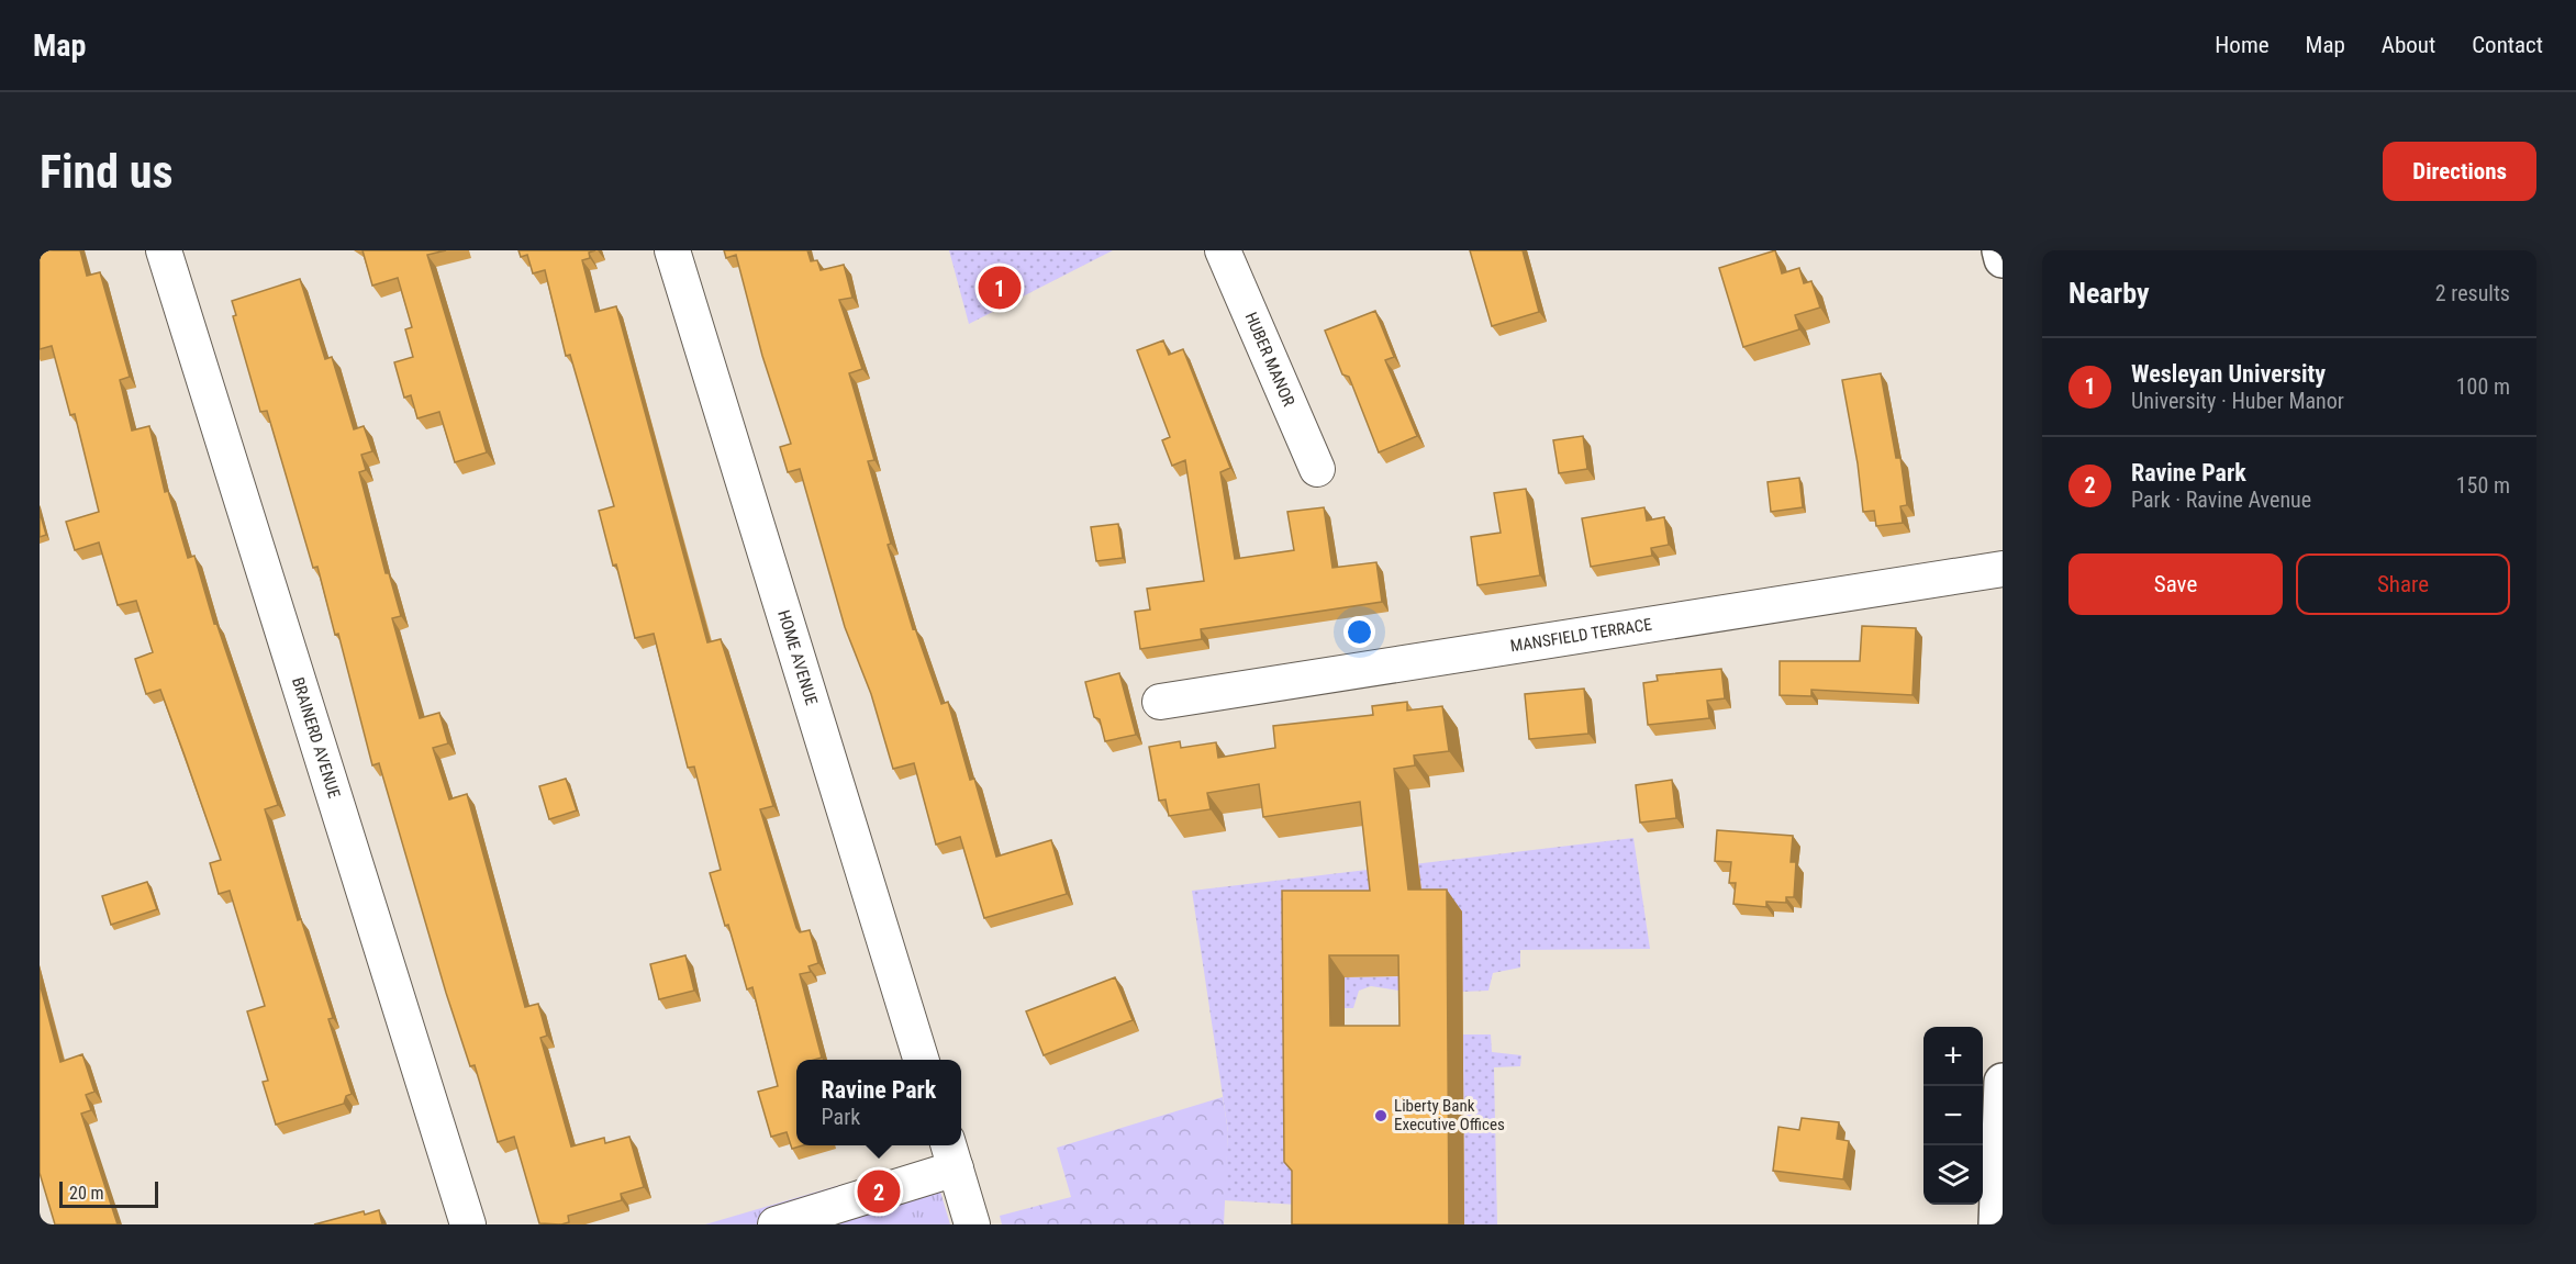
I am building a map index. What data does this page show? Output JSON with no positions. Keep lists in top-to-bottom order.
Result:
{
  "streets": {
    "street": [
      "HUBER MANOR",
      "MANSFIELD TERRACE",
      "HOME AVENUE",
      "BRAINERD AVENUE"
    ]
  },
  "places": ["Liberty Bank Executive Offices"],
  "scale_bar": "20 m",
  "page": {
    "header": "Map",
    "nav": [
      "Home",
      "Map",
      "About",
      "Contact"
    ],
    "buttons": [
      "Directions",
      ["Save", "Share"]
    ],
    "title": "Find us",
    "heading": ["Nearby", "2 results"],
    "pins": ["1", "2"],
    "list": [
      {
        "mark": "1",
        "name": "Wesleyan University",
        "note": "University · Huber Manor",
        "value": "100 m"
      },
      {
        "mark": "2",
        "name": "Ravine Park",
        "note": "Park · Ravine Avenue",
        "value": "150 m"
      }
    ],
    "map_buttons": ["+", "−"],
    "popup": ["Ravine Park", "Park"],
    "scale": "20 m"
  }
}
